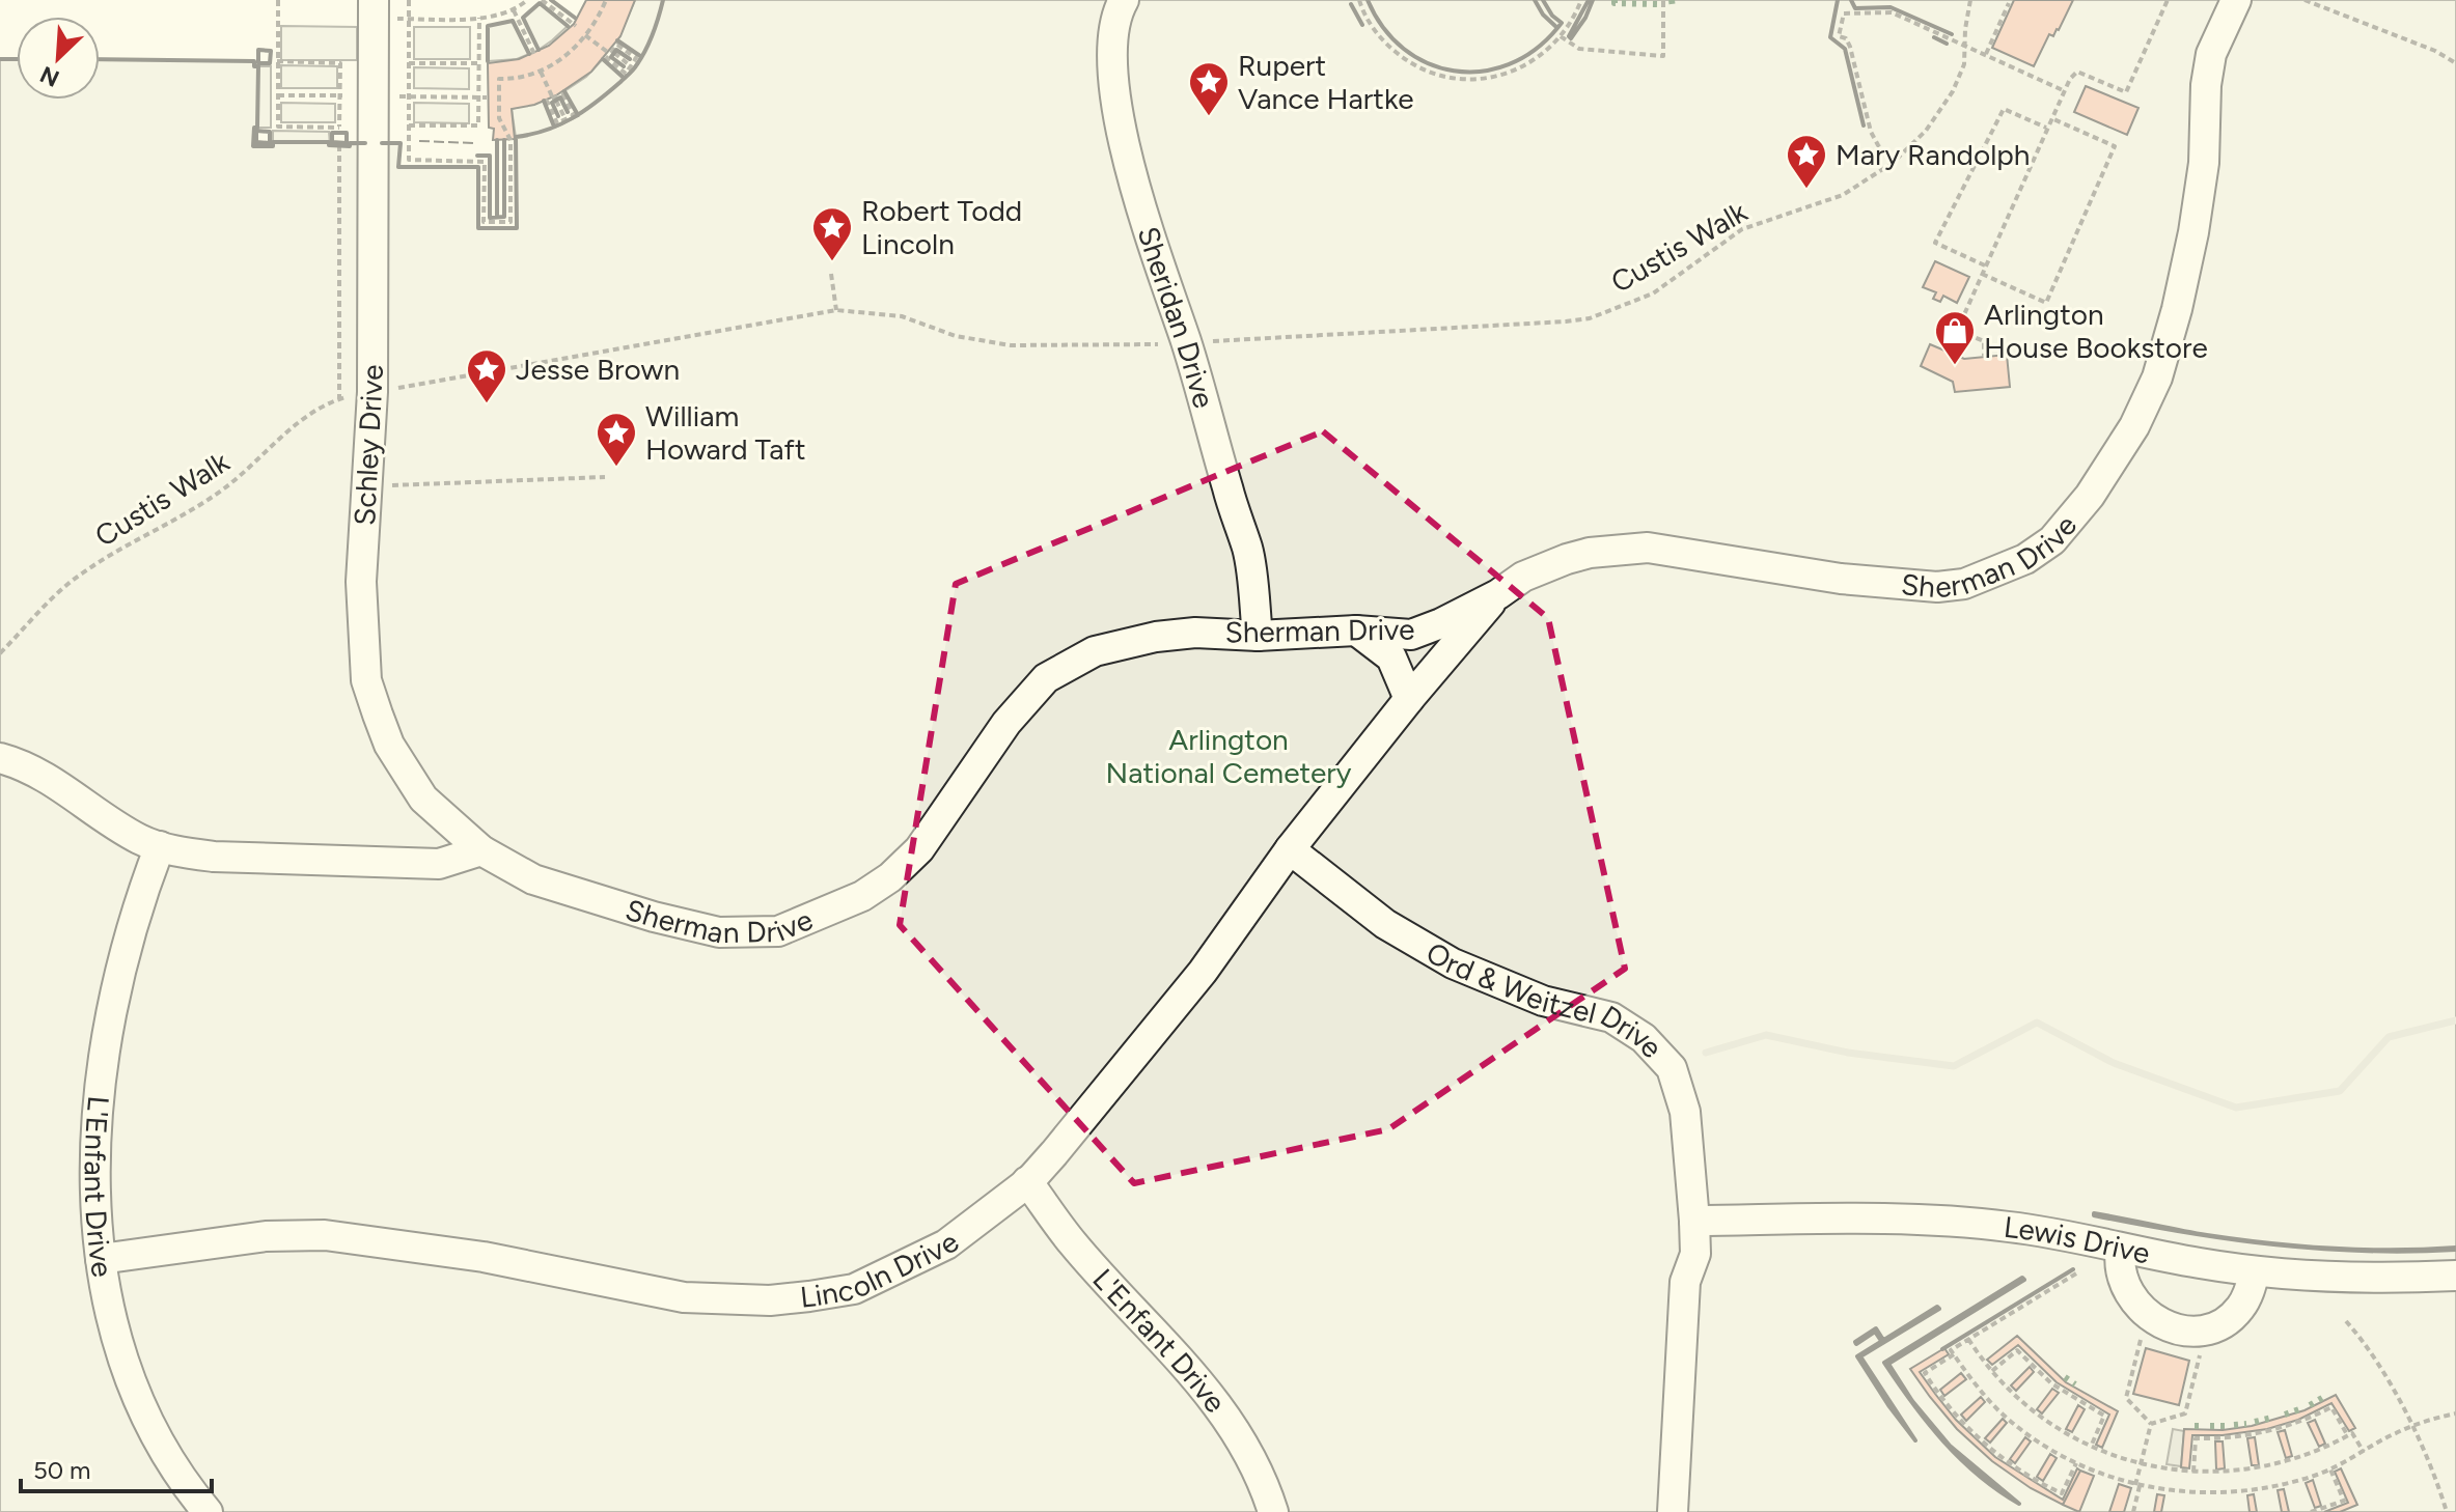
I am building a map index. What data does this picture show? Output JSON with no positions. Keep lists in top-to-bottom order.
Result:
{
  "streets": {
    "lane": [
      "Sheridan Drive",
      "Schley Drive",
      "Sherman Drive",
      "Ord & Weitzel Drive",
      "L'Enfant Drive",
      "Lewis Drive",
      "Lincoln Drive"
    ],
    "path": ["Custis Walk"]
  },
  "crossings": [
    ["Custis Walk", "Sheridan Drive"],
    ["Sheridan Drive", "Sherman Drive"],
    ["Schley Drive", "Sherman Drive"],
    ["Sherman Drive", "Lincoln Drive"],
    ["Ord & Weitzel Drive", "Lewis Drive"],
    ["Ord & Weitzel Drive", "Lincoln Drive"],
    ["L'Enfant Drive", "Lincoln Drive"]
  ],
  "parks": ["Arlington National Cemetery"],
  "places": {
    "place": [
      "Rupert Vance Hartke",
      "Mary Randolph",
      "Robert Todd Lincoln",
      "Jesse Brown",
      "William Howard Taft"
    ],
    "shop": ["Arlington House Bookstore"]
  },
  "scale_bar": "50 m",
  "north": "bottom left"
}
